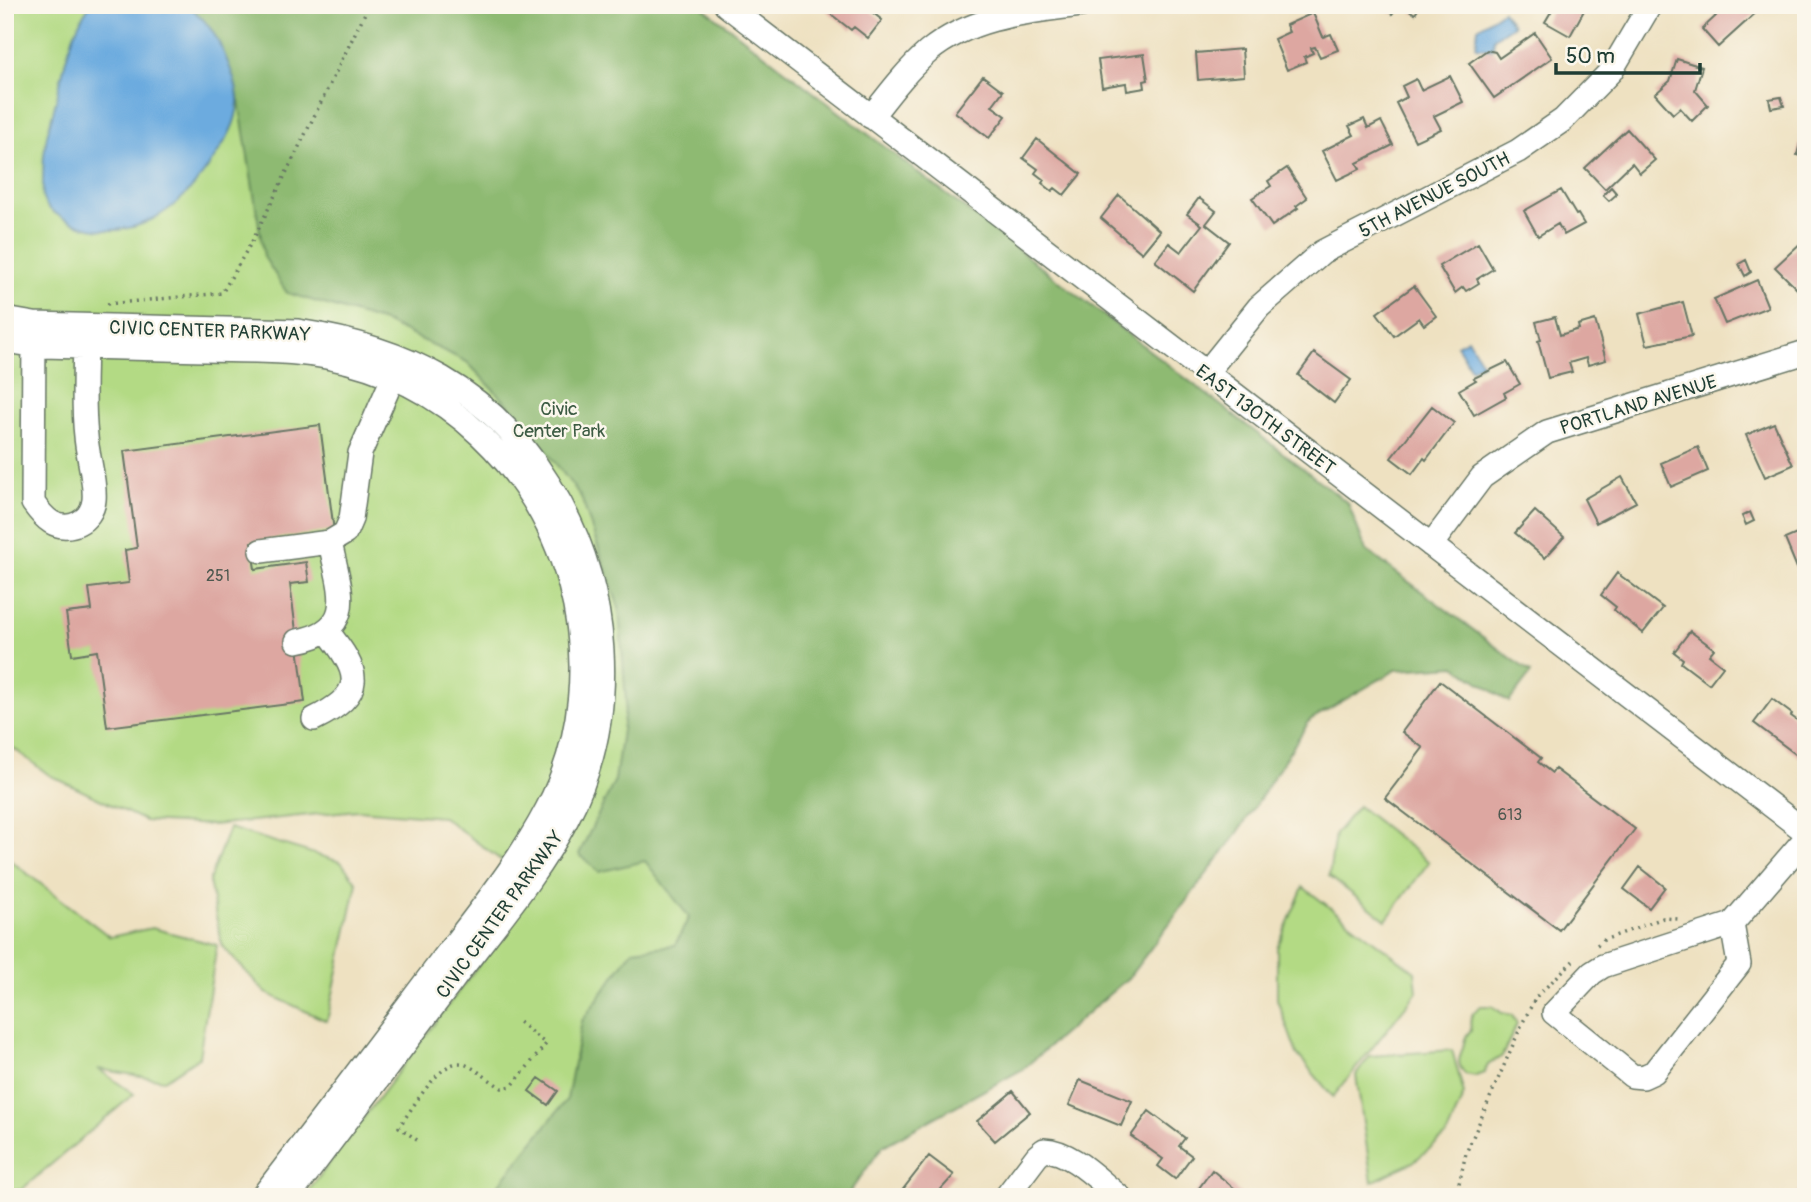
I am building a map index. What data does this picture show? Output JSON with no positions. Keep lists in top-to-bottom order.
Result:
{
  "streets": {
    "street": [
      "5TH AVENUE SOUTH",
      "CIVIC CENTER PARKWAY",
      "PORTLAND AVENUE",
      "EAST 130TH STREET"
    ]
  },
  "crossings": [
    ["5TH AVENUE SOUTH", "EAST 130TH STREET"],
    ["PORTLAND AVENUE", "EAST 130TH STREET"]
  ],
  "parks": ["Civic Center Park"],
  "house_numbers": ["251", "613"],
  "scale_bar": "50 m"
}
